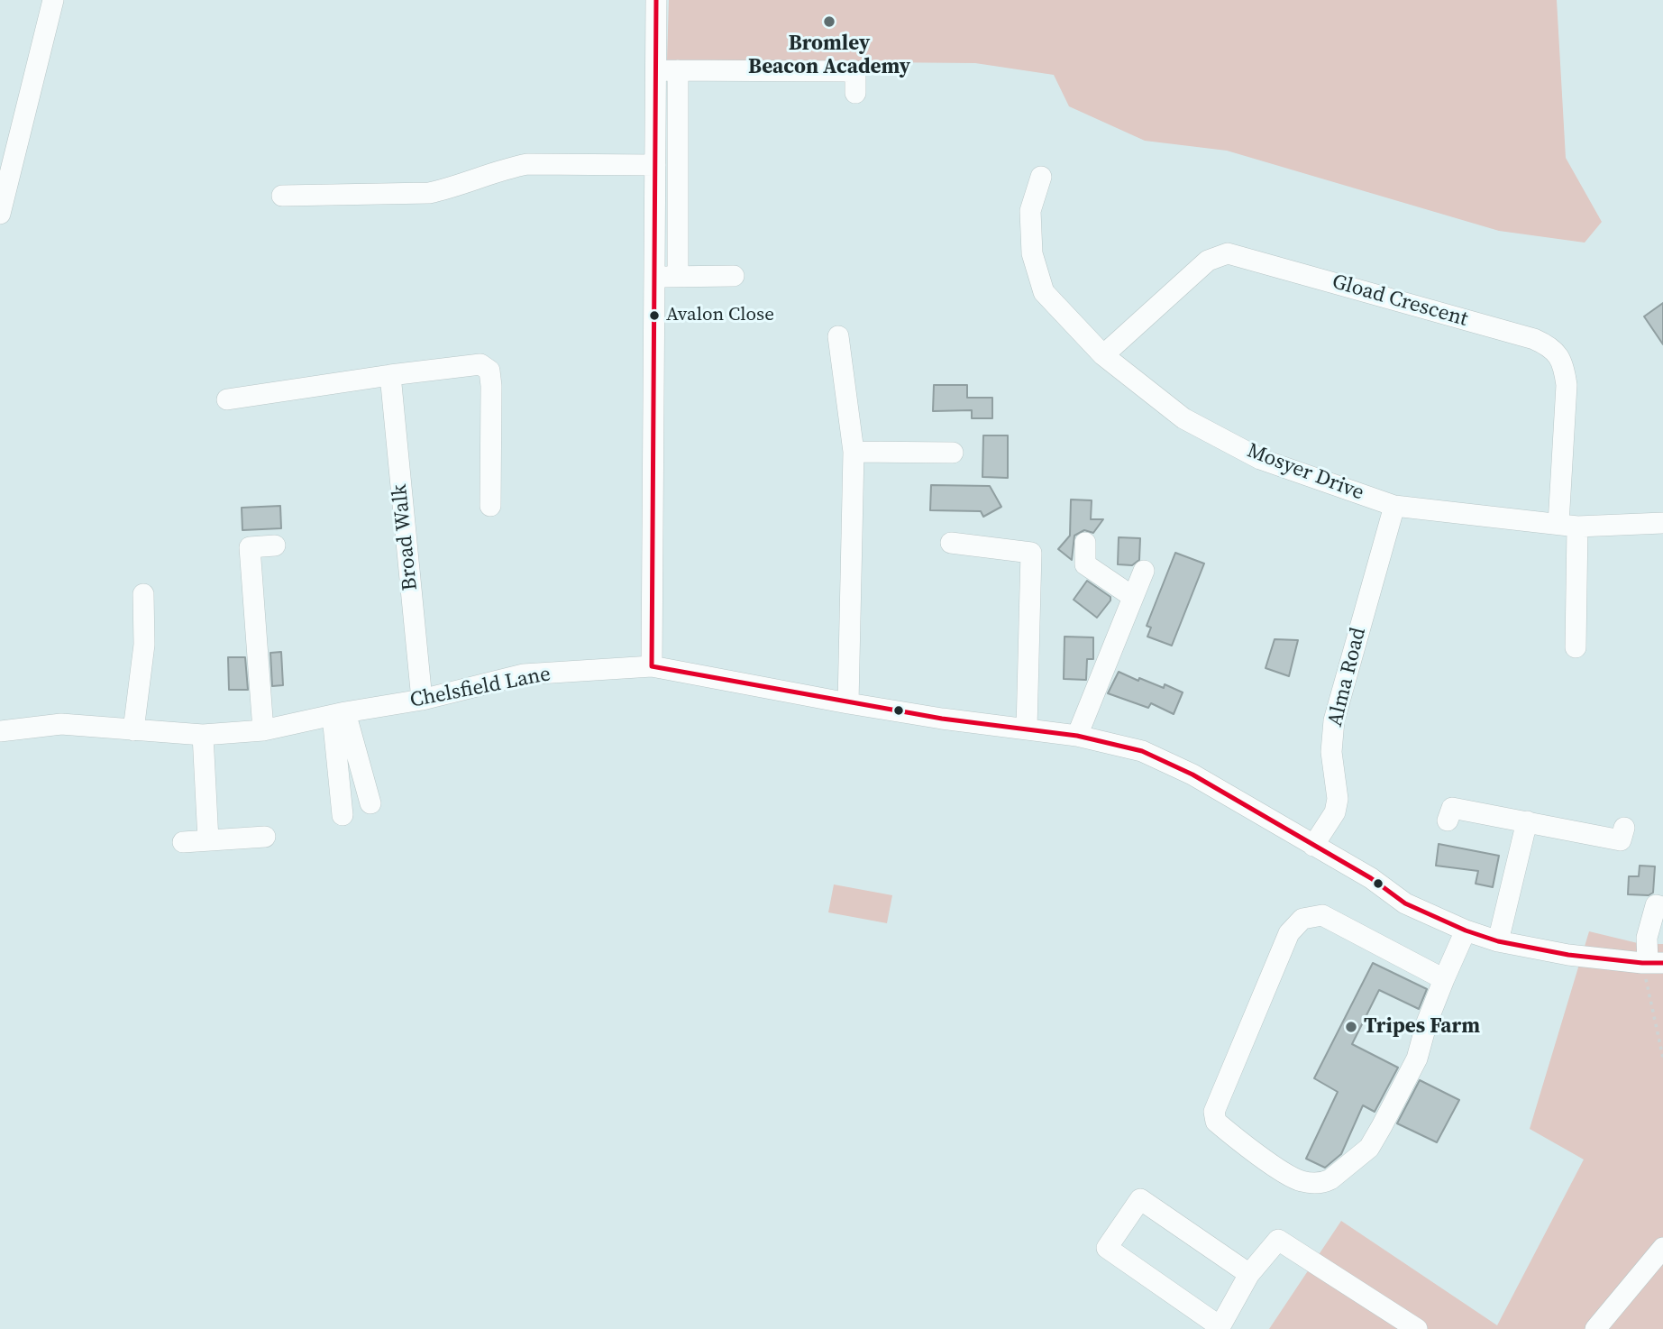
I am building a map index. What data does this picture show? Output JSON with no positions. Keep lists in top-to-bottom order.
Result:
{
  "streets": {
    "street": [
      "Gload Crescent",
      "Mosyer Drive",
      "Broad Walk",
      "Alma Road",
      "Chelsfield Lane"
    ]
  },
  "crossings": [
    ["Gload Crescent", "Mosyer Drive"],
    ["Mosyer Drive", "Alma Road"],
    ["Broad Walk", "Chelsfield Lane"],
    ["Alma Road", "Chelsfield Lane"]
  ],
  "places": ["Bromley Beacon Academy", "Avalon Close", "Tripes Farm"]
}
